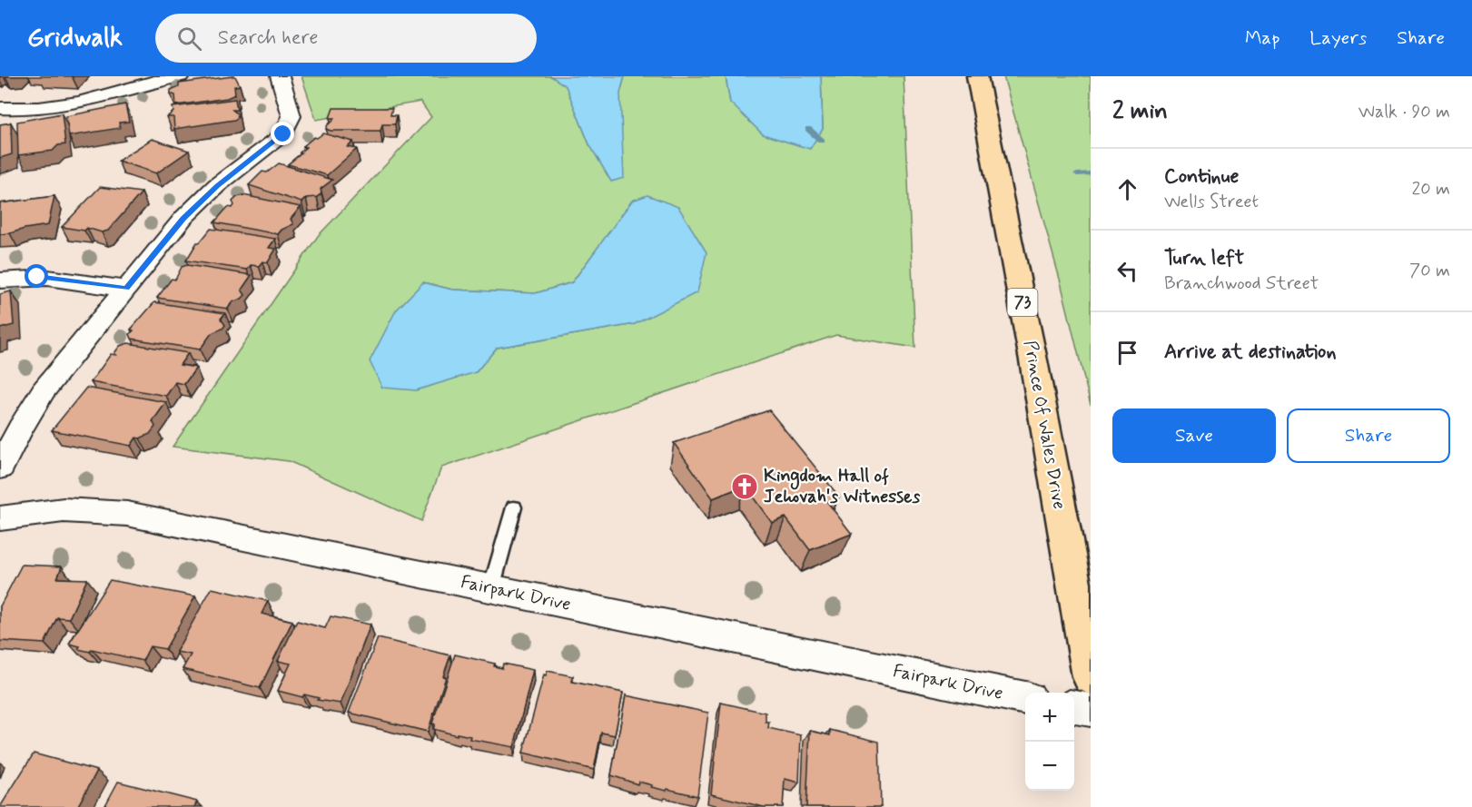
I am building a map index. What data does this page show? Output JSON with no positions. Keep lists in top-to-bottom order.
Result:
{
  "streets": {
    "main road": ["73", "Prince Of Wales Drive"],
    "street": ["Fairpark Drive"]
  },
  "places": {
    "church": ["Kingdom Hall of Jehovah's Witnesses"]
  },
  "page": {
    "header": "Gridwalk",
    "search": "Search here",
    "nav": ["Map", "Layers", "Share"],
    "heading": ["2 min", "Walk · 90 m"],
    "list": [
      ["Continue", "Wells Street", "20 m"],
      ["Turn left", "Branchwood Street", "70 m"],
      "Arrive at destination"
    ],
    "buttons": ["Save", "Share"],
    "map_buttons": ["+", "−"]
  }
}
